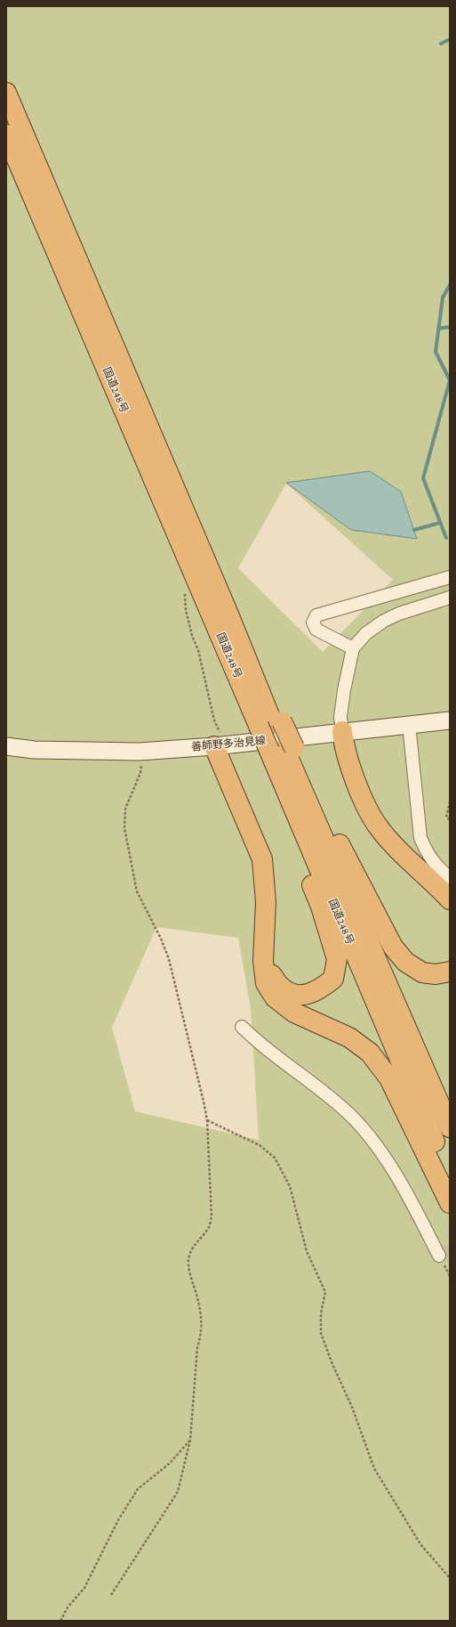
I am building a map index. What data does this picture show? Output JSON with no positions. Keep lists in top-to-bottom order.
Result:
{
  "streets": {
    "highway": ["国道248号"],
    "main road": ["善師野多治見線"]
  }
}
